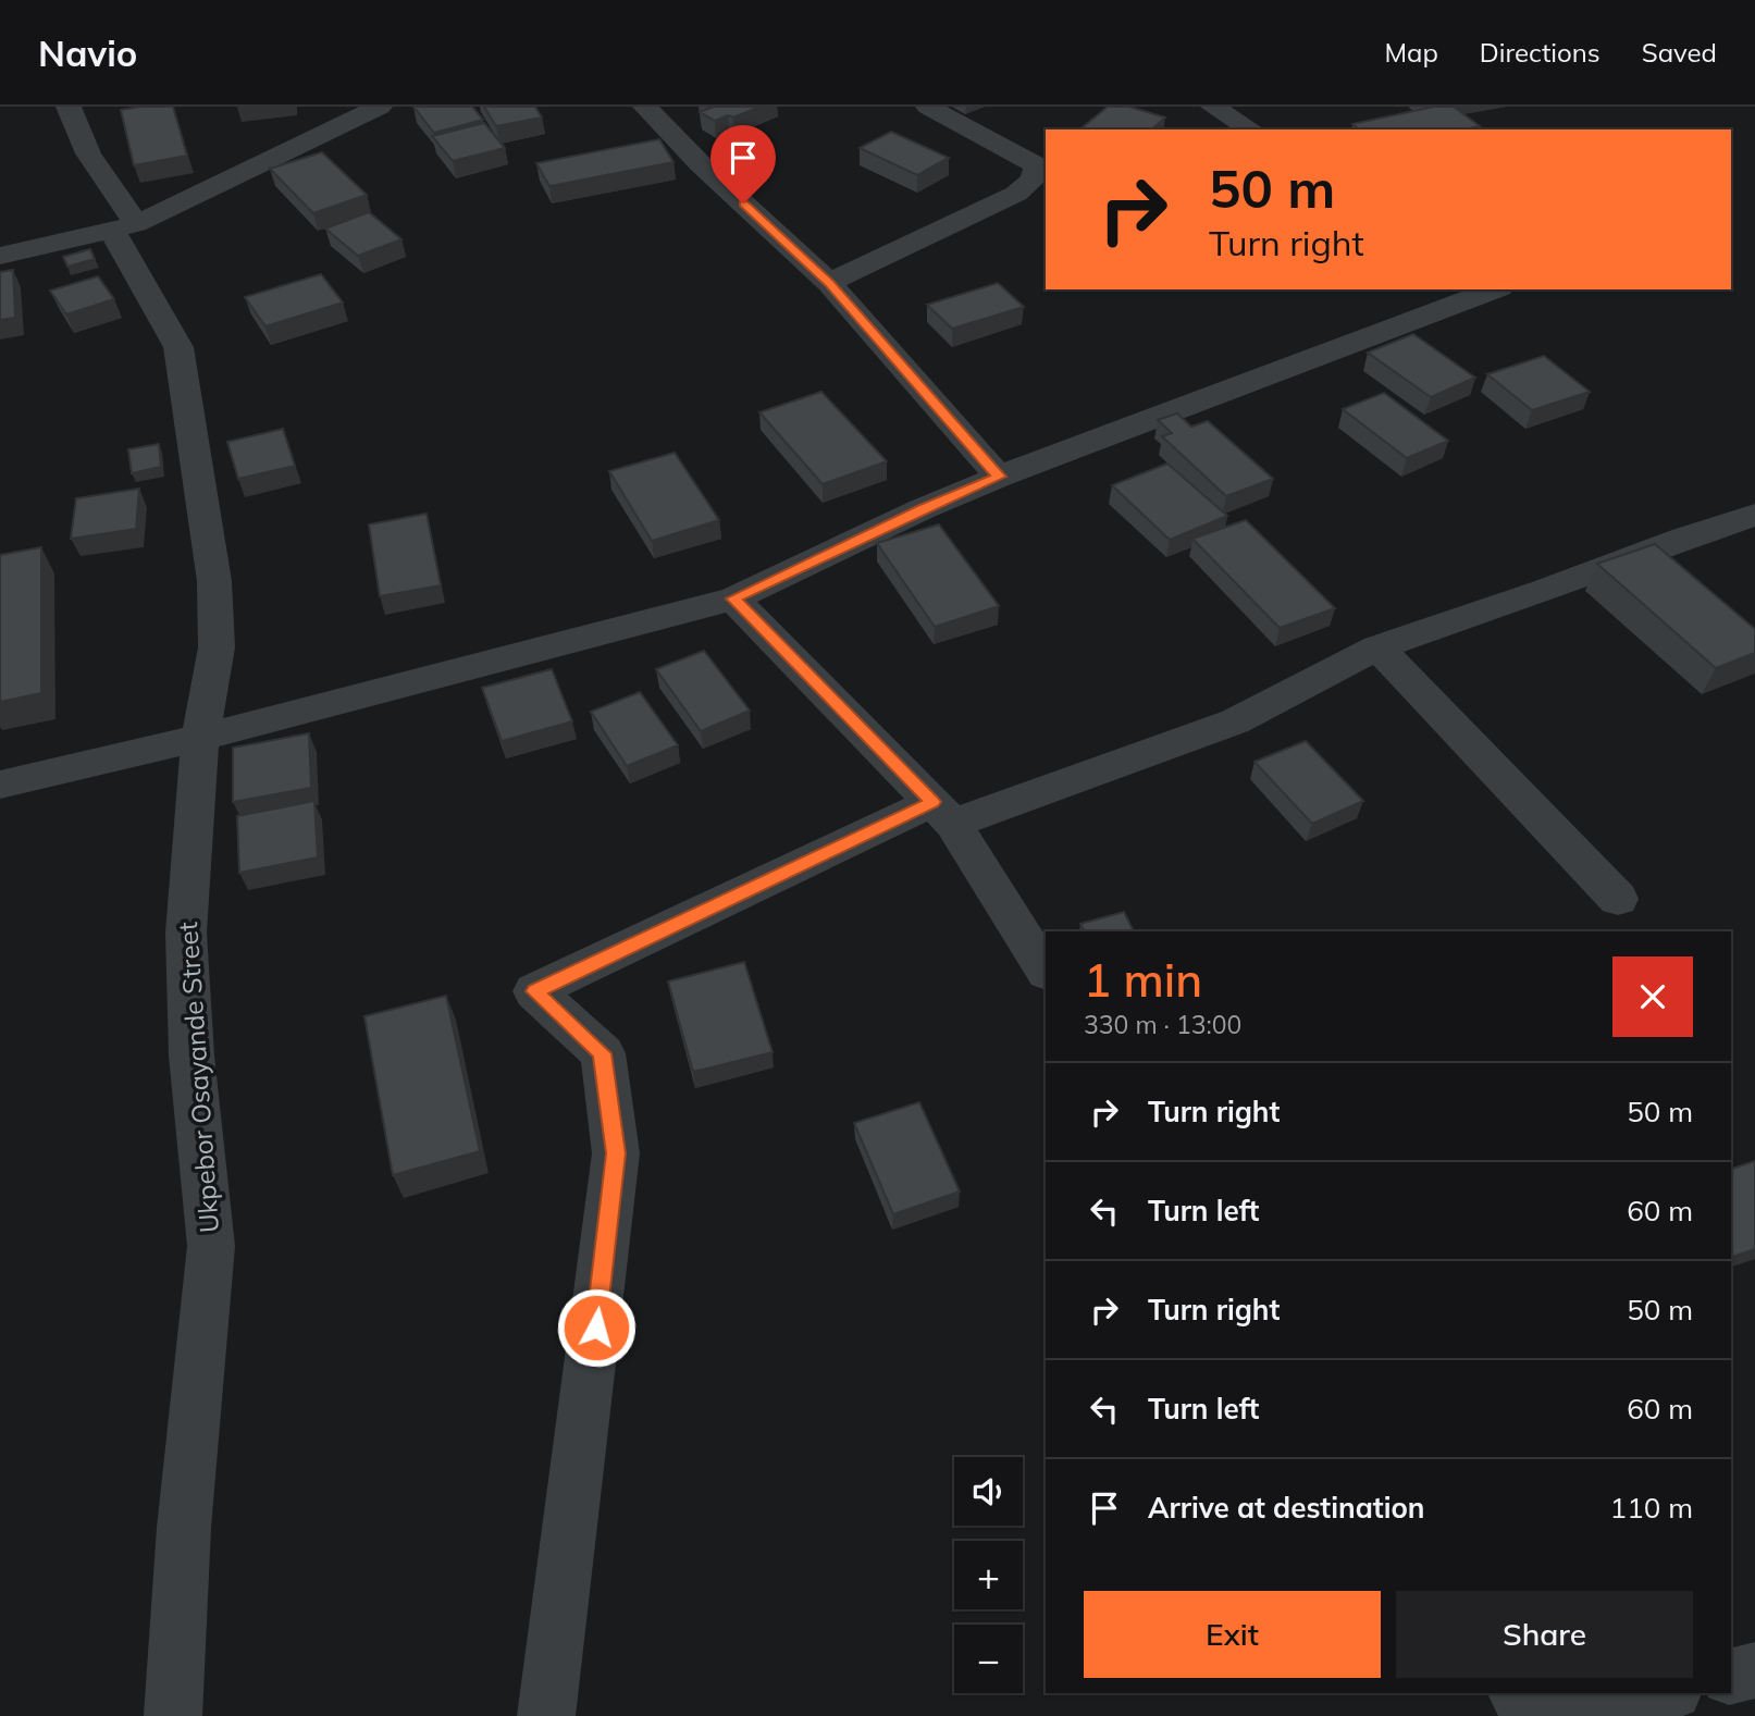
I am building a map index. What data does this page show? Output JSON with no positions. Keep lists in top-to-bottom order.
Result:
{
  "streets": {
    "street": ["Ukpebor Osayande Street"]
  },
  "page": {
    "header": "Navio",
    "nav": ["Map", "Directions", "Saved"],
    "turn": ["50 m", "Turn right"],
    "heading": ["1 min", "330 m · 13:00"],
    "list": [
      {
        "name": "Turn right",
        "value": "50 m"
      },
      {
        "name": "Turn left",
        "value": "60 m"
      },
      {
        "name": "Turn right",
        "value": "50 m"
      },
      {
        "name": "Turn left",
        "value": "60 m"
      },
      {
        "name": "Arrive at destination",
        "value": "110 m"
      }
    ],
    "map_buttons": ["+", "−"],
    "buttons": ["Exit", "Share"]
  }
}
